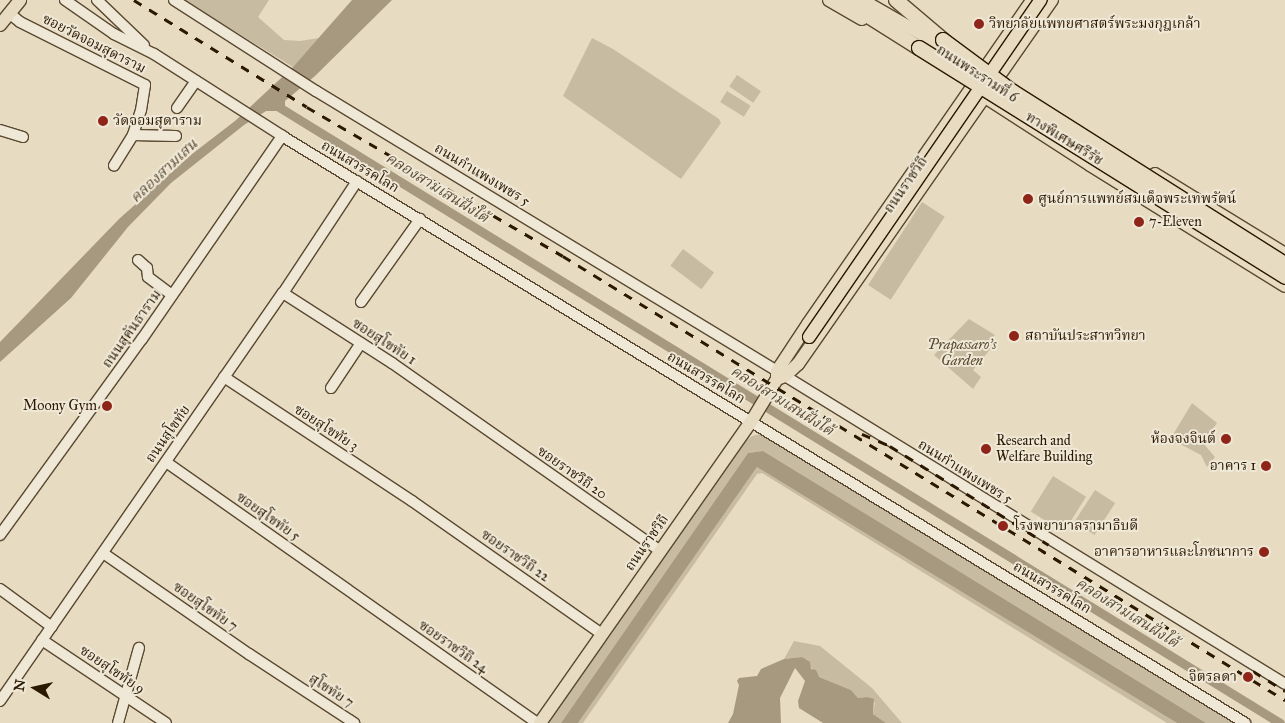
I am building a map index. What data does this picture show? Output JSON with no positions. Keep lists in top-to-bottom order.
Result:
{
  "streets": {
    "highway": ["ทางพิเศษศรีรัช"],
    "main road": ["ถนนพระรามที่ 6", "ถนนราชวิถี"],
    "street": [
      "ซอยวัดจอมสุดาราม",
      "ถนนสวรรคโลก",
      "ถนนกำแพงเพชร 5",
      "ถนนสุคันธาราม",
      "ซอยสุโขทัย 1",
      "ซอยสุโขทัย 3",
      "ถนนสุโขทัย",
      "ซอยราชวิถี 20",
      "ซอยสุโขทัย 5",
      "ซอยราชวิถี 22",
      "ซอยสุโขทัย 7",
      "ซอยราชวิถี 24",
      "ซอยสุโขทัย 9",
      "สุโขทัย 7"
    ]
  },
  "crossings": [
    ["ถนนพระรามที่ 6", "ถนนราชวิถี"],
    ["ถนนสวรรคโลก", "ถนนราชวิถี"],
    ["ถนนสวรรคโลก", "ถนนสุคันธาราม"],
    ["ถนนสวรรคโลก", "ถนนสุโขทัย"],
    ["ถนนกำแพงเพชร 5", "ถนนราชวิถี"],
    ["ถนนราชวิถี", "ซอยราชวิถี 20"],
    ["ถนนราชวิถี", "ซอยราชวิถี 22"],
    ["ถนนราชวิถี", "ซอยราชวิถี 24"],
    ["ซอยสุโขทัย 1", "ถนนสุโขทัย"],
    ["ซอยสุโขทัย 1", "ซอยราชวิถี 20"],
    ["ซอยสุโขทัย 3", "ถนนสุโขทัย"],
    ["ซอยสุโขทัย 3", "ซอยราชวิถี 22"],
    ["ถนนสุโขทัย", "ซอยสุโขทัย 5"],
    ["ถนนสุโขทัย", "ซอยสุโขทัย 7"],
    ["ถนนสุโขทัย", "ซอยสุโขทัย 9"],
    ["ซอยสุโขทัย 5", "ซอยราชวิถี 24"],
    ["ซอยสุโขทัย 7", "สุโขทัย 7"]
  ],
  "water": ["คลองสามเสน", "คลองสามเสนฝั่งใต้"],
  "parks": ["Prapassaro's Garden"],
  "places": [
    "วิทยาลัยแพทยศาสตร์พระมงกุฎเกล้า",
    "วัดจอมสุดาราม",
    "ศูนย์การแพทย์สมเด็จพระเทพรัตน์",
    "7-Eleven",
    "สถาบันประสาทวิทยา",
    "Moony Gym",
    "ห้องจงจินต์",
    "Research and Welfare Building",
    "อาคาร 1",
    "โรงพยาบาลรามาธิบดี",
    "อาคารอาหารและโภชนาการ",
    "จิตรลดา"
  ],
  "north": "left"
}
